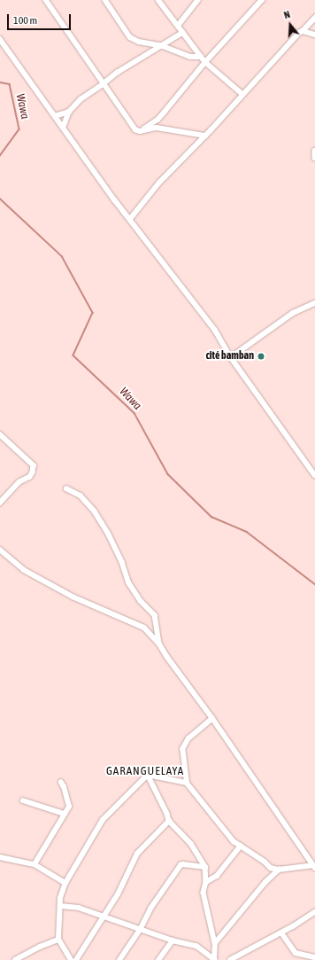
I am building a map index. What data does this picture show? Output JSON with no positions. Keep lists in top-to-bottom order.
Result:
{
  "districts": ["GARANGUELAYA"],
  "water": ["Wawa"],
  "places": ["cité bamban"],
  "scale_bar": "100 m",
  "north": "top"
}
